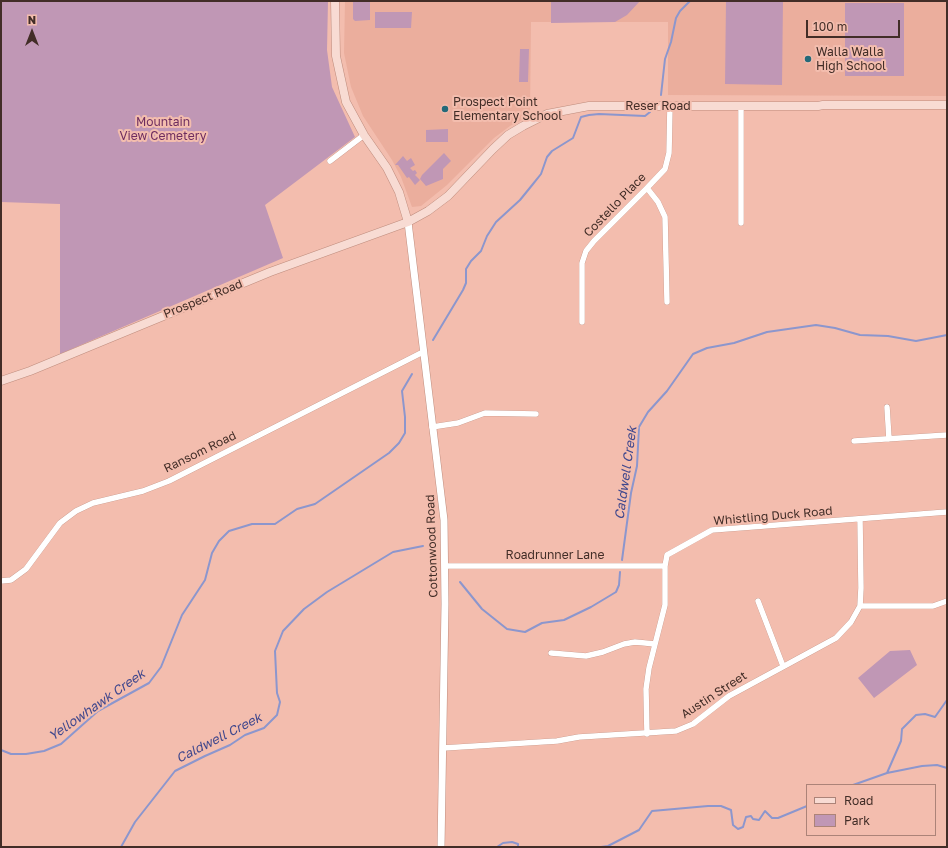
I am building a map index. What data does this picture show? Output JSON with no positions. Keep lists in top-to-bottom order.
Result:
{
  "streets": {
    "main road": ["Reser Road", "Prospect Road"],
    "street": [
      "Costello Place",
      "Ransom Road",
      "Whistling Duck Road",
      "Cottonwood Road",
      "Roadrunner Lane",
      "Austin Street"
    ]
  },
  "crossings": [
    ["Reser Road", "Costello Place"],
    ["Reser Road", "Prospect Road"],
    ["Reser Road", "Cottonwood Road"],
    ["Prospect Road", "Cottonwood Road"],
    ["Ransom Road", "Cottonwood Road"],
    ["Whistling Duck Road", "Roadrunner Lane"],
    ["Whistling Duck Road", "Austin Street"],
    ["Cottonwood Road", "Roadrunner Lane"],
    ["Cottonwood Road", "Austin Street"]
  ],
  "water": ["Caldwell Creek", "Yellowhawk Creek"],
  "parks": ["Mountain View Cemetery"],
  "places": ["Walla Walla High School", "Prospect Point Elementary School"],
  "legend": ["Road", "Park"],
  "scale_bar": "100 m",
  "north": "top"
}
